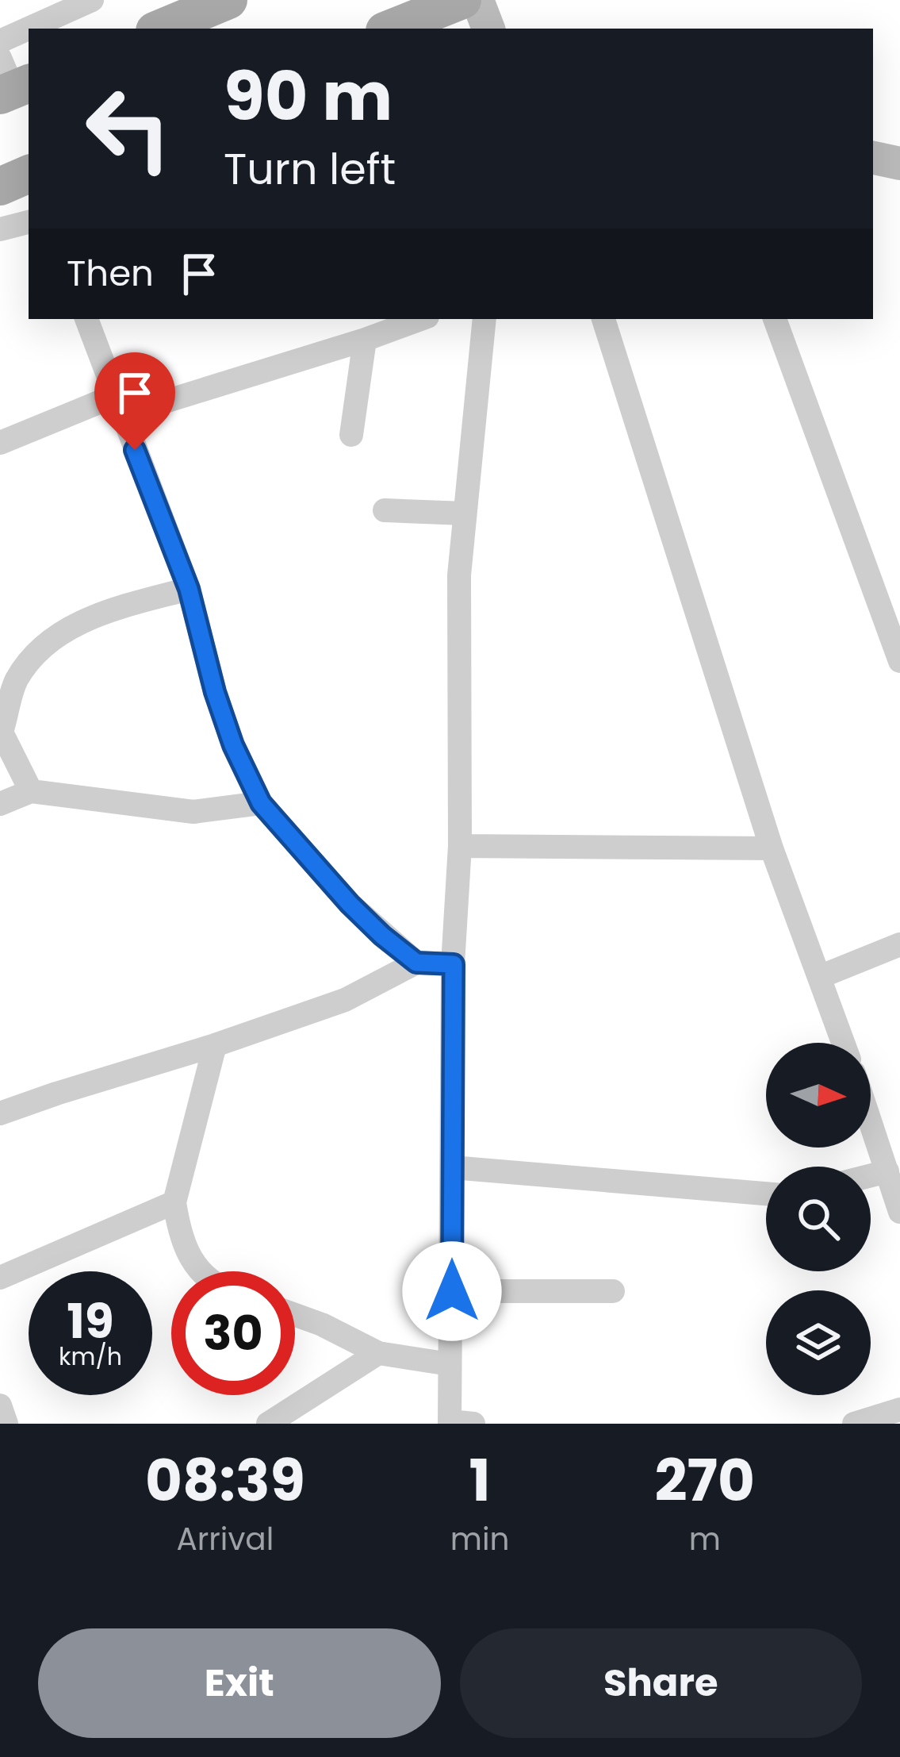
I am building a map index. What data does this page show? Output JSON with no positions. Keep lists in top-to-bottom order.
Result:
{
  "north": "right",
  "page": {
    "turn": ["90 m", "Turn left"],
    "then": "Then",
    "speed": "19 km/h",
    "limit": "30",
    "eta": [
      "08:39",
      "Arrival",
      "1",
      "min",
      "270",
      "m"
    ],
    "buttons": ["Exit", "Share"]
  }
}
